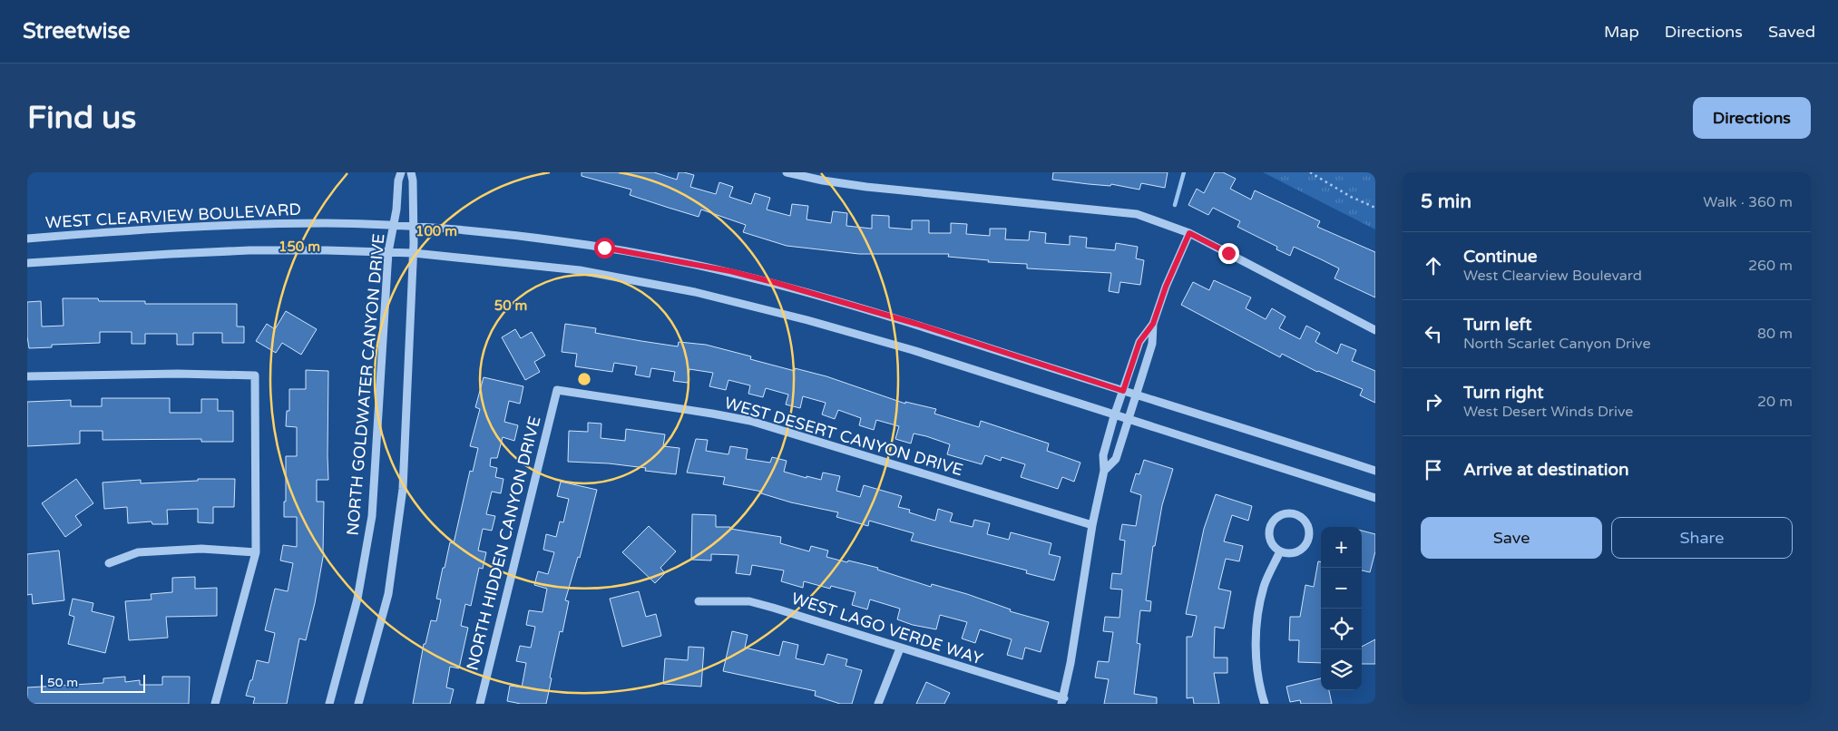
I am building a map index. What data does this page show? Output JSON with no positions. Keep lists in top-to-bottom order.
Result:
{
  "streets": {
    "street": [
      "WEST CLEARVIEW BOULEVARD",
      "NORTH GOLDWATER CANYON DRIVE",
      "WEST DESERT CANYON DRIVE",
      "NORTH HIDDEN CANYON DRIVE",
      "WEST LAGO VERDE WAY"
    ]
  },
  "crossings": [
    ["WEST CLEARVIEW BOULEVARD", "NORTH GOLDWATER CANYON DRIVE"],
    ["WEST DESERT CANYON DRIVE", "NORTH HIDDEN CANYON DRIVE"]
  ],
  "scale_bar": "50 m",
  "page": {
    "header": "Streetwise",
    "nav": ["Map", "Directions", "Saved"],
    "buttons": [
      "Directions",
      ["Save", "Share"]
    ],
    "title": "Find us",
    "heading": ["5 min", "Walk · 360 m"],
    "list": [
      ["Continue", "West Clearview Boulevard", "260 m"],
      ["Turn left", "North Scarlet Canyon Drive", "80 m"],
      ["Turn right", "West Desert Winds Drive", "20 m"],
      "Arrive at destination"
    ],
    "map_buttons": ["+", "−"],
    "scale": "50 m"
  },
  "rings": ["100 m", "150 m", "50 m"]
}
